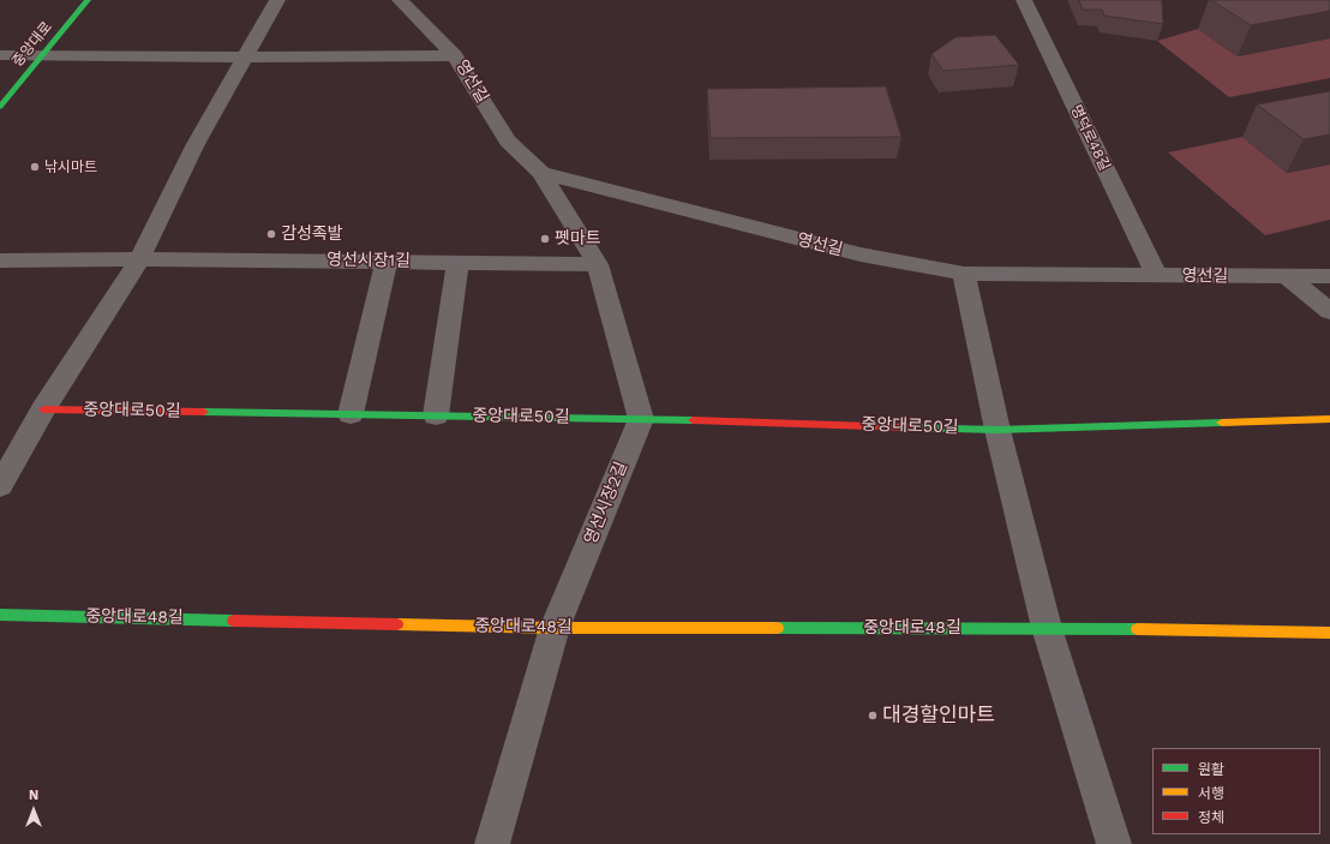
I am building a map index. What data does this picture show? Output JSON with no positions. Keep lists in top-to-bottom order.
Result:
{
  "streets": {
    "street": [
      "중앙대로",
      "영선길",
      "명덕로48길",
      "영선시장1길",
      "중앙대로50길",
      "영선시장2길",
      "중앙대로48길"
    ]
  },
  "crossings": [
    ["영선길", "명덕로48길"],
    ["중앙대로50길", "영선시장2길"],
    ["영선시장2길", "중앙대로48길"]
  ],
  "places": [
    "낚시마트",
    "감성족발",
    "펫마트",
    "대경할인마트"
  ],
  "legend": ["원활", "서행", "정체"],
  "north": "top"
}
